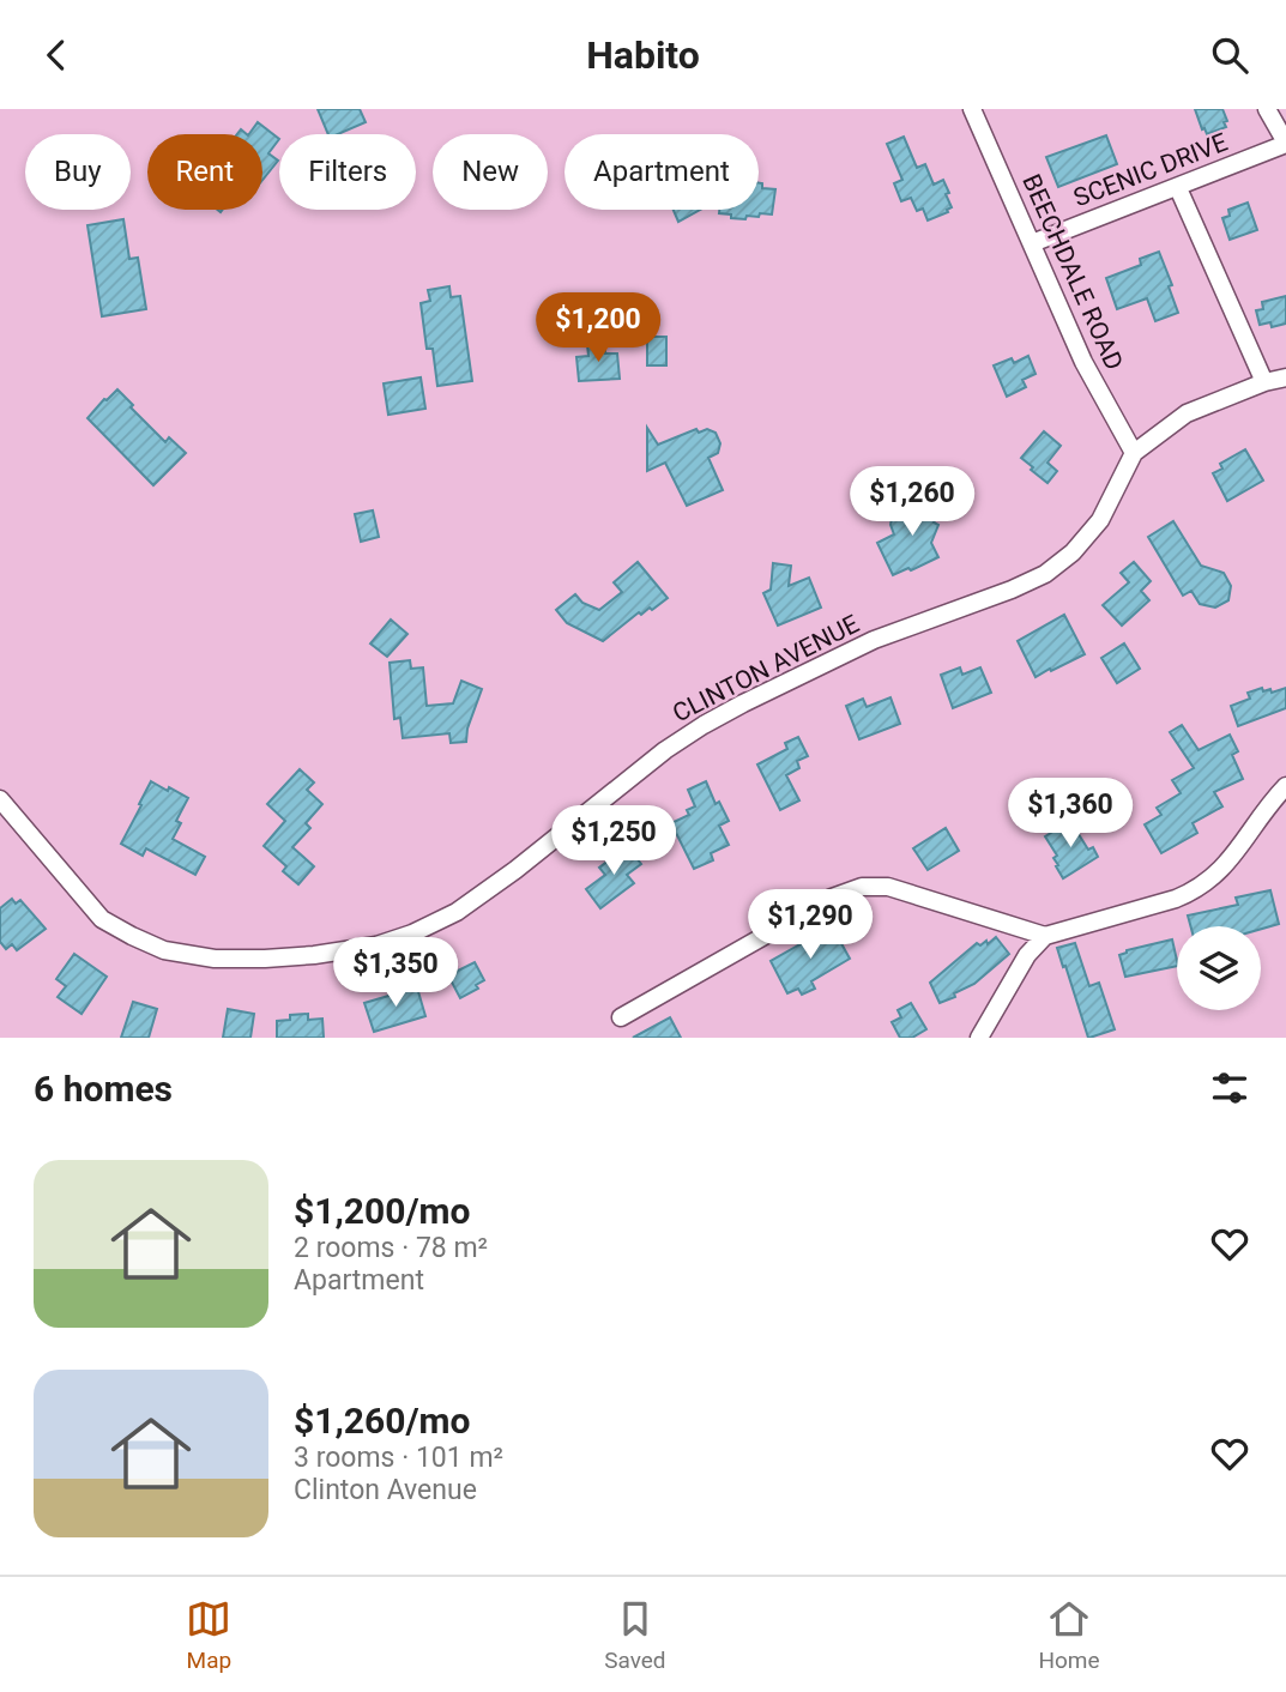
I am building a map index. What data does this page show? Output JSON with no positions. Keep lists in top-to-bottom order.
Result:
{
  "streets": {
    "street": ["SCENIC DRIVE", "BEECHDALE ROAD", "CLINTON AVENUE"]
  },
  "crossings": [
    ["SCENIC DRIVE", "BEECHDALE ROAD"],
    ["BEECHDALE ROAD", "CLINTON AVENUE"]
  ],
  "page": {
    "header": "Habito",
    "chip": [
      "Buy",
      "Rent",
      "Filters",
      "New",
      "Apartment"
    ],
    "price": [
      "$1,200",
      "$1,260",
      "$1,360",
      "$1,250",
      "$1,290",
      "$1,350"
    ],
    "heading": "6 homes",
    "list": [
      {
        "name": "$1,200/mo",
        "note": "2 rooms · 78 m² · Apartment"
      },
      {
        "name": "$1,260/mo",
        "note": "3 rooms · 101 m² · Clinton Avenue"
      }
    ],
    "tabs": ["Map", "Saved", "Home"]
  }
}
